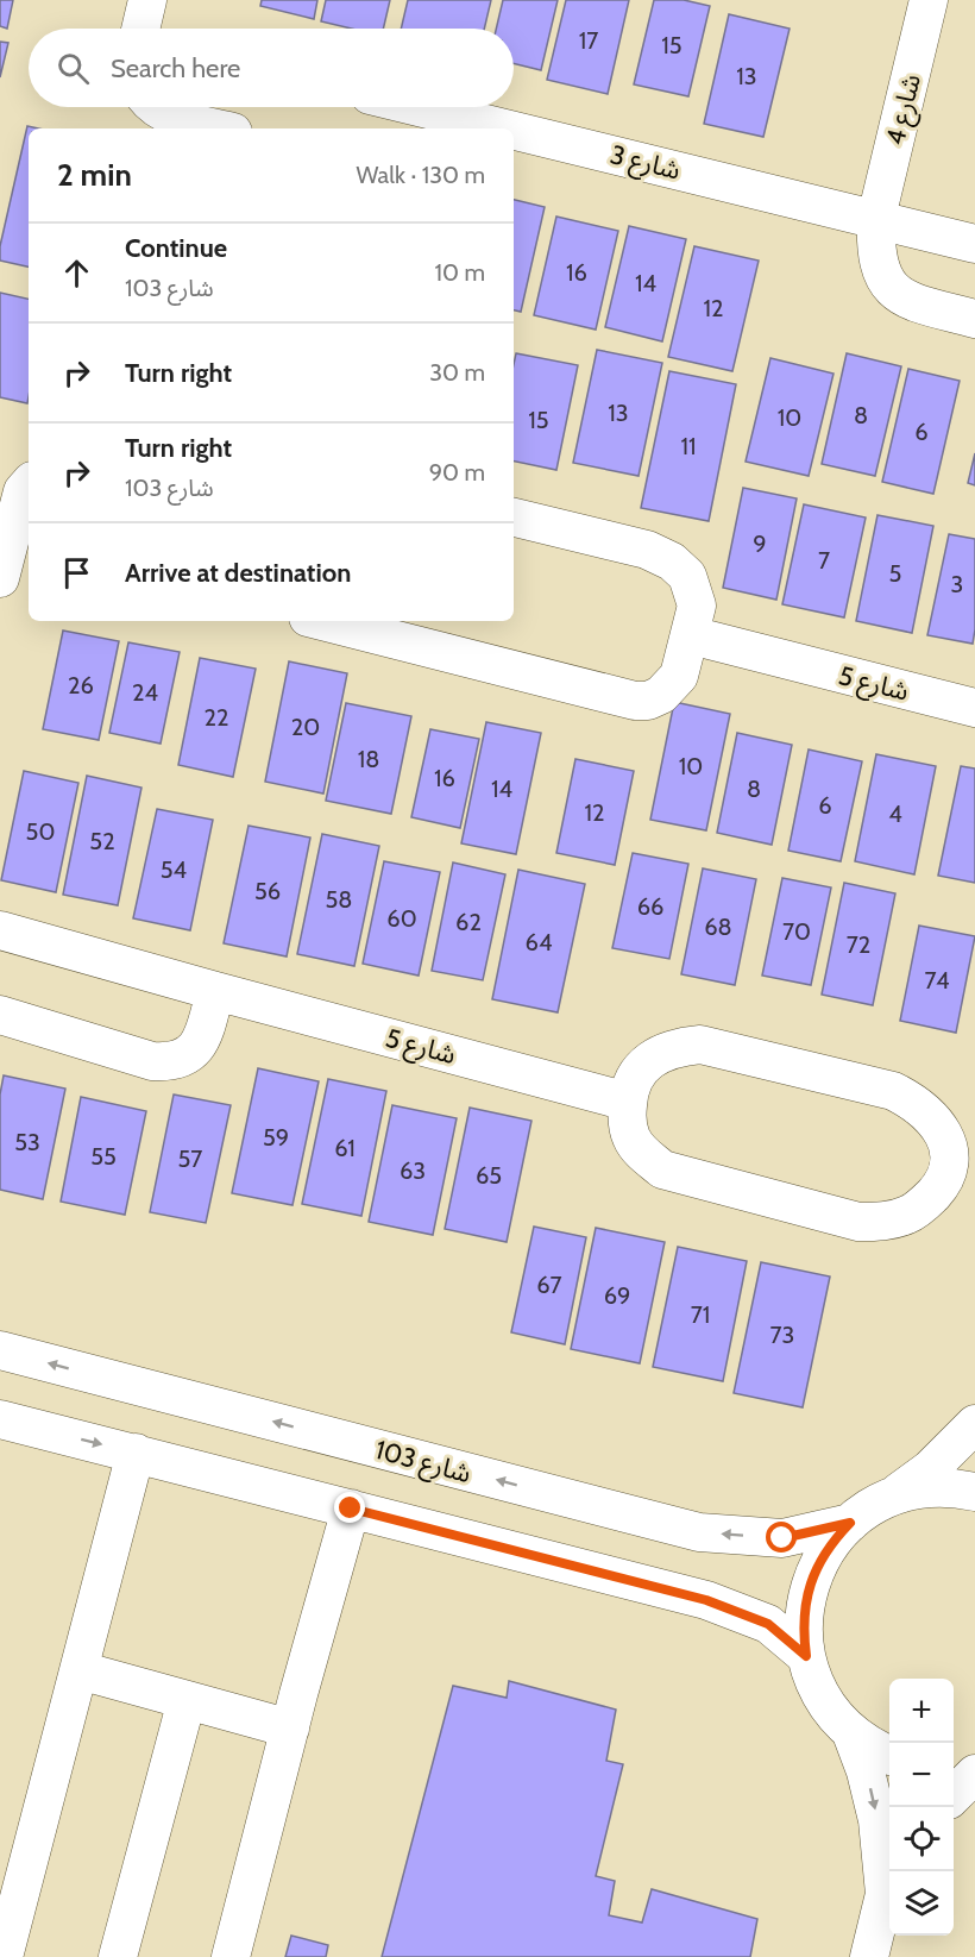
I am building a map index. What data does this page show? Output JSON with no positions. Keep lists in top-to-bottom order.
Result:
{
  "streets": {
    "street": [
      "شارع 4",
      "شارع 3",
      "شارع 5",
      "شارع 103"
    ]
  },
  "crossings": [
    ["شارع 4", "شارع 3"]
  ],
  "house_numbers": [
    "17",
    "15",
    "13",
    "16",
    "14",
    "12",
    "13",
    "8",
    "10",
    "15",
    "6",
    "11",
    "9",
    "7",
    "5",
    "3",
    "26",
    "24",
    "22",
    "20",
    "18",
    "10",
    "16",
    "14",
    "8",
    "6",
    "12",
    "4",
    "50",
    "52",
    "54",
    "56",
    "58",
    "66",
    "60",
    "62",
    "68",
    "70",
    "64",
    "72",
    "74",
    "59",
    "53",
    "61",
    "55",
    "57",
    "63",
    "65",
    "67",
    "69",
    "71",
    "73"
  ],
  "page": {
    "search": "Search here",
    "heading": ["2 min", "Walk · 130 m"],
    "list": [
      ["Continue", "شارع 103", "10 m"],
      ["Turn right", "30 m"],
      ["Turn right", "شارع 103", "90 m"],
      "Arrive at destination"
    ],
    "map_buttons": ["+", "−"]
  }
}
